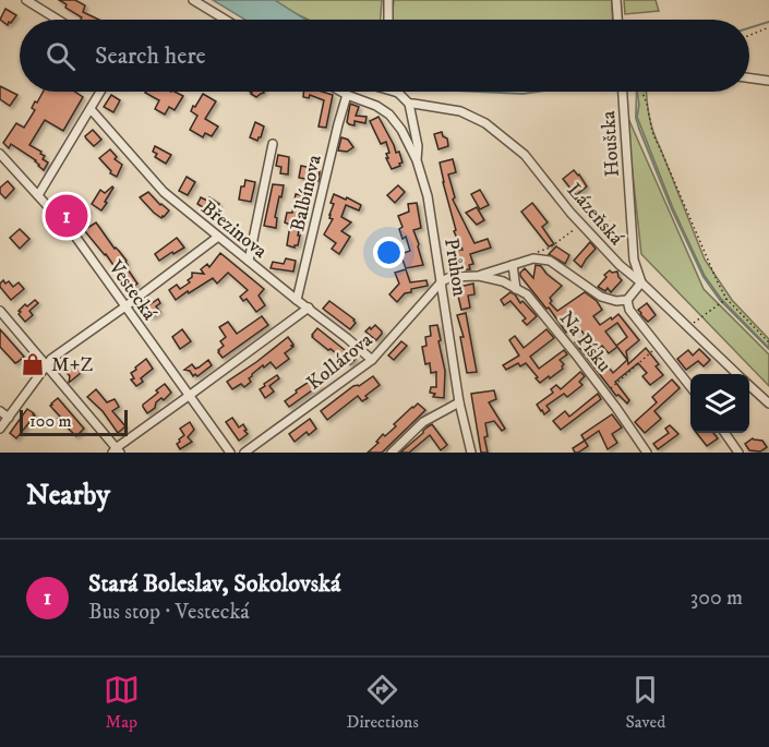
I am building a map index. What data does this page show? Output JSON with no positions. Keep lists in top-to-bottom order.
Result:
{
  "streets": {
    "street": [
      "Houštka",
      "Balbínova",
      "Lázeňská",
      "Březinova",
      "Průhon",
      "Vestecká",
      "Na Písku",
      "Kollárova"
    ]
  },
  "crossings": [
    ["Houštka", "Lázeňská"],
    ["Balbínova", "Březinova"],
    ["Lázeňská", "Průhon"],
    ["Březinova", "Kollárova"],
    ["Průhon", "Na Písku"],
    ["Průhon", "Kollárova"],
    ["Na Písku", "Kollárova"]
  ],
  "places": {
    "shop": ["M+Z"]
  },
  "scale_bar": "100 m",
  "page": {
    "search": "Search here",
    "pins": "1",
    "scale": "100 m",
    "heading": "Nearby",
    "list": [
      {
        "mark": "1",
        "name": "Stará Boleslav, Sokolovská",
        "note": "Bus stop · Vestecká",
        "value": "300 m"
      }
    ],
    "nav": ["Map", "Directions", "Saved"]
  }
}
